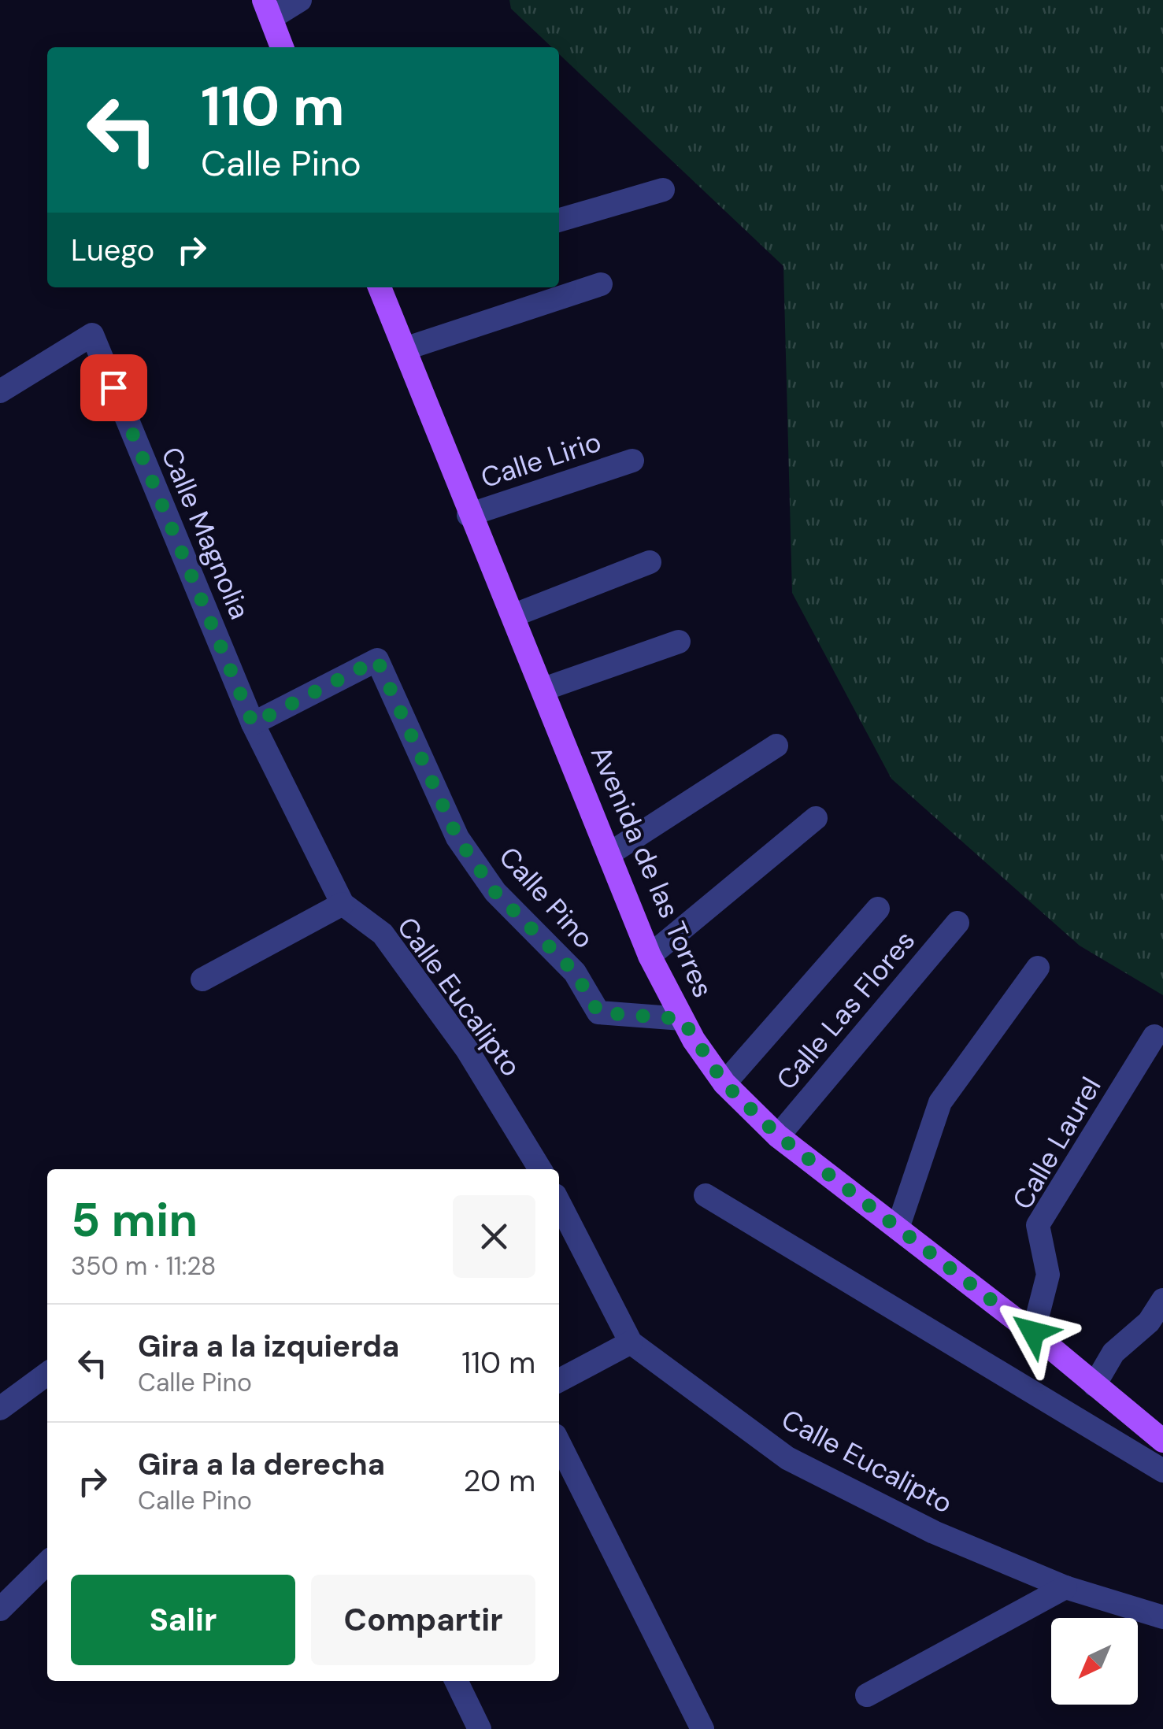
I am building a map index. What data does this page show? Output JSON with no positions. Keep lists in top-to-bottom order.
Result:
{
  "streets": {
    "main road": ["Avenida de las Torres"],
    "street": [
      "Calle Lirio",
      "Calle Magnolia",
      "Calle Pino",
      "Calle Eucalipto",
      "Calle Las Flores",
      "Calle Laurel"
    ]
  },
  "crossings": [
    ["Calle Lirio", "Avenida de las Torres"],
    ["Calle Magnolia", "Calle Pino"],
    ["Calle Magnolia", "Calle Eucalipto"],
    ["Avenida de las Torres", "Calle Pino"],
    ["Avenida de las Torres", "Calle Las Flores"],
    ["Avenida de las Torres", "Calle Laurel"]
  ],
  "north": "bottom left",
  "page": {
    "turn": ["110 m", "Calle Pino"],
    "then": "Luego",
    "heading": ["5 min", "350 m · 11:28"],
    "list": [
      {
        "name": "Gira a la izquierda",
        "note": "Calle Pino",
        "value": "110 m"
      },
      {
        "name": "Gira a la derecha",
        "note": "Calle Pino",
        "value": "20 m"
      }
    ],
    "buttons": ["Salir", "Compartir"]
  }
}
